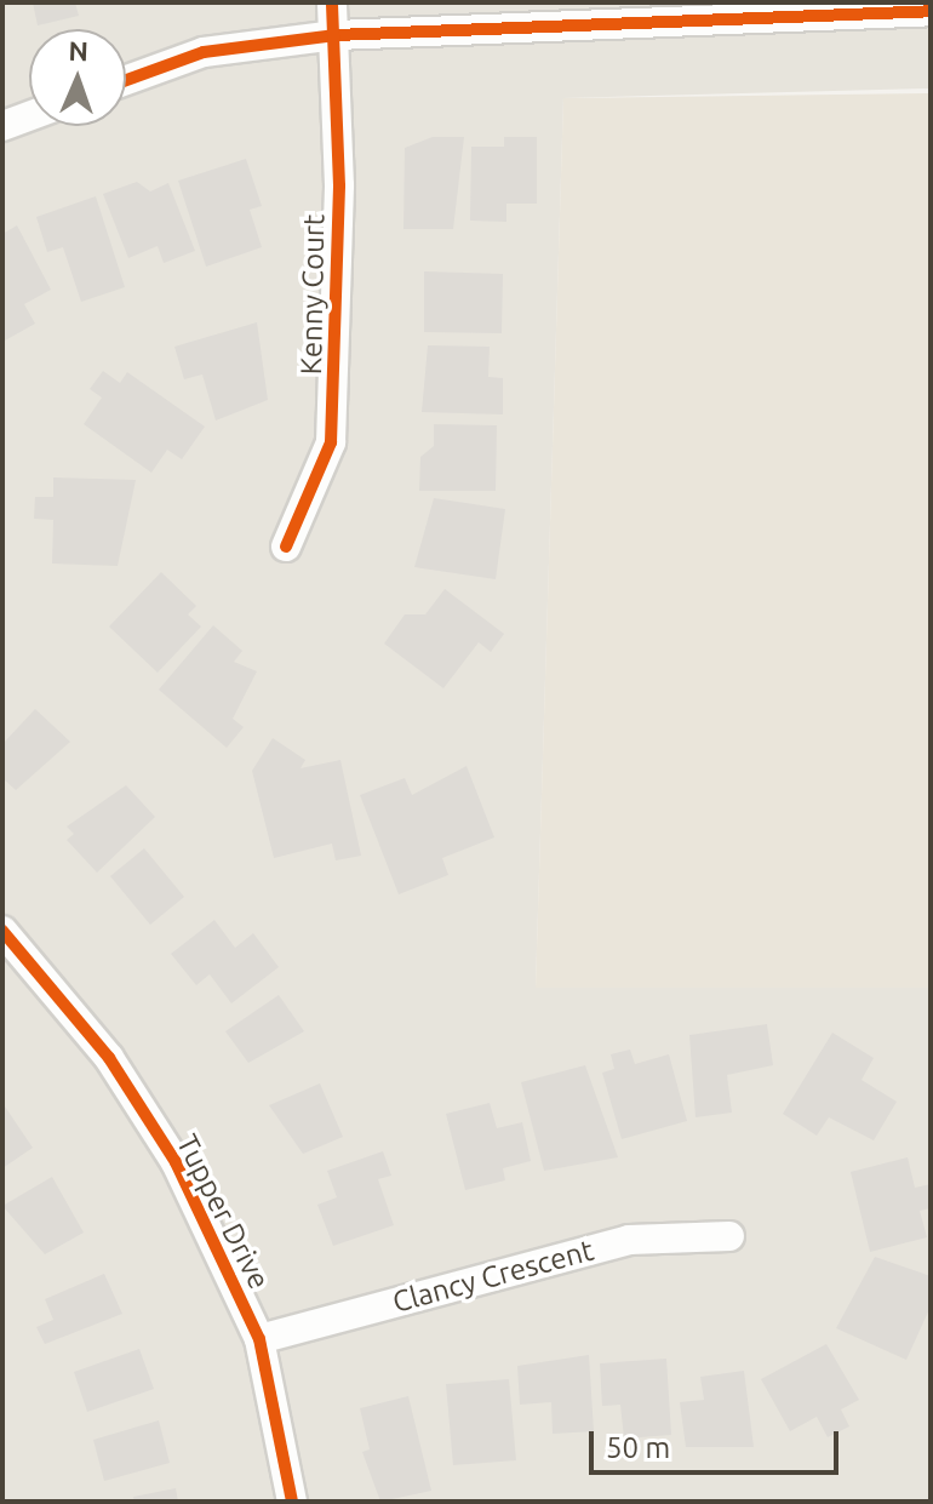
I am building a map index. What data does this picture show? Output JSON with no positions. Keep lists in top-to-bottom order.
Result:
{
  "streets": {
    "street": ["Kenny Court", "Tupper Drive", "Clancy Crescent"]
  },
  "crossings": [
    ["Tupper Drive", "Clancy Crescent"]
  ],
  "scale_bar": "50 m",
  "north": "top"
}
